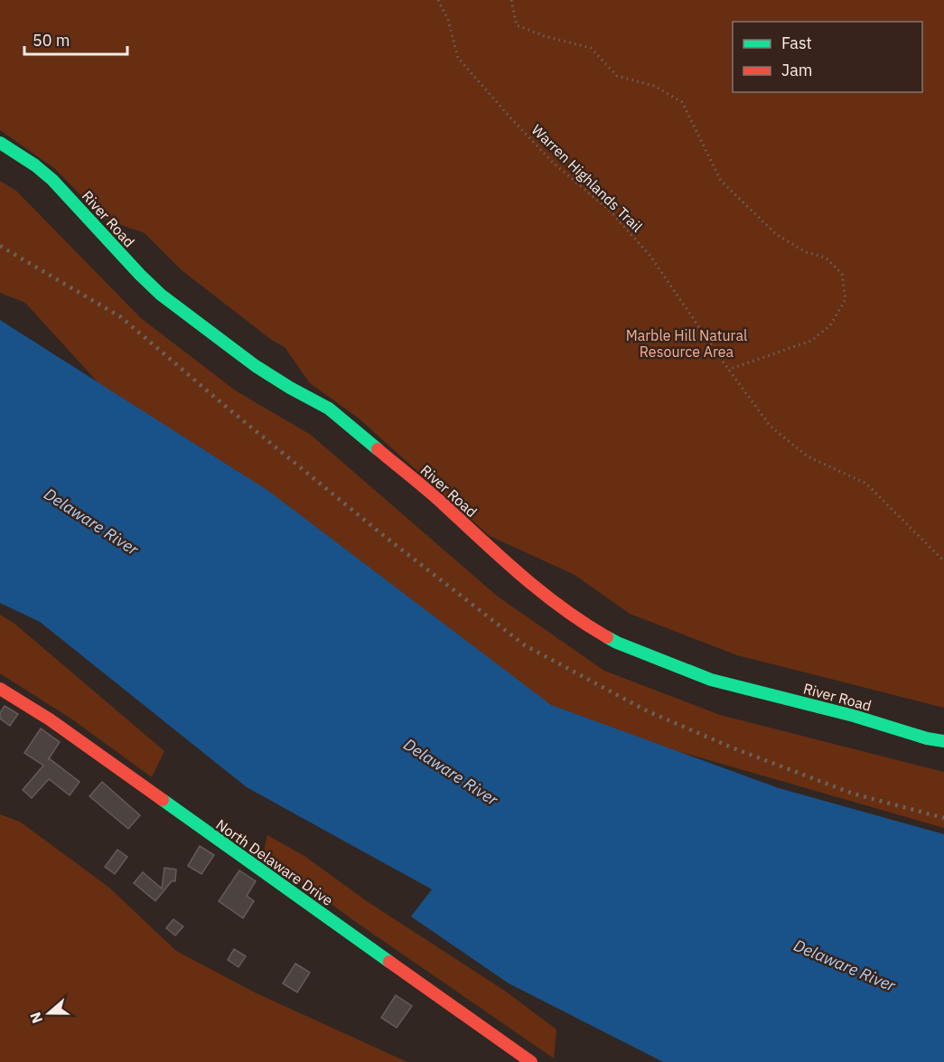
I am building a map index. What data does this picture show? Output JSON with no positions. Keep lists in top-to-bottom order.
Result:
{
  "streets": {
    "street": ["River Road", "North Delaware Drive"],
    "path": ["Warren Highlands Trail"]
  },
  "water": ["Delaware River"],
  "parks": ["Marble Hill Natural Resource Area"],
  "legend": ["Fast", "Jam"],
  "scale_bar": "50 m",
  "north": "left"
}
